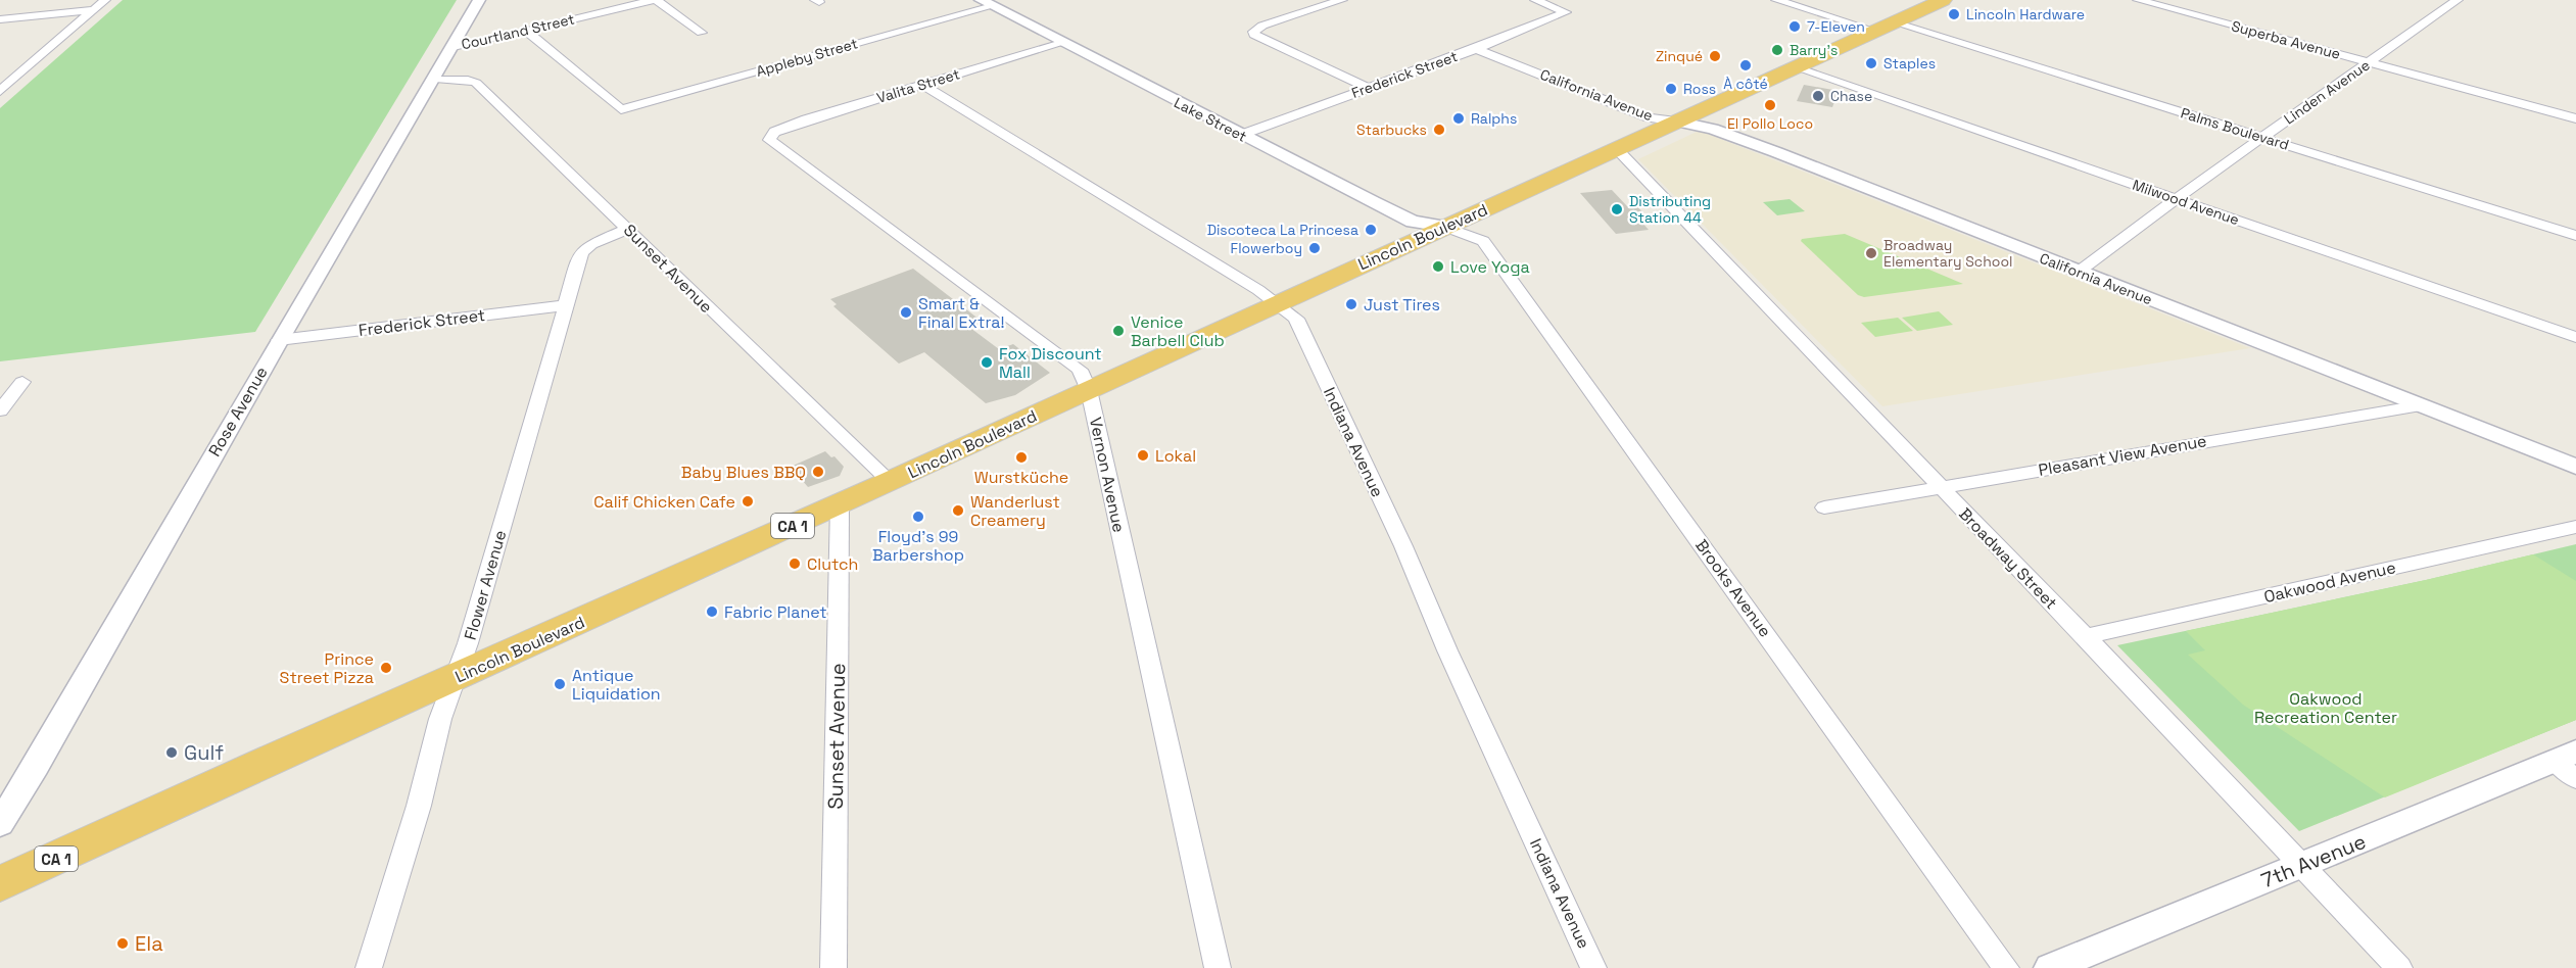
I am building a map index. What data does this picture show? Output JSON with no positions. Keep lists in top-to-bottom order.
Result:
{
  "streets": {
    "highway": ["Lincoln Boulevard", "CA 1"],
    "street": [
      "Courtland Street",
      "Superba Avenue",
      "Appleby Street",
      "Frederick Street",
      "Valita Street",
      "Linden Avenue",
      "California Avenue",
      "Lake Street",
      "Palms Boulevard",
      "Milwood Avenue",
      "Sunset Avenue",
      "Rose Avenue",
      "Indiana Avenue",
      "Pleasant View Avenue",
      "Vernon Avenue",
      "Broadway Street",
      "Oakwood Avenue",
      "Flower Avenue",
      "Brooks Avenue",
      "7th Avenue"
    ]
  },
  "crossings": [
    ["Courtland Street", "Appleby Street"],
    ["Courtland Street", "Rose Avenue"],
    ["Superba Avenue", "Linden Avenue"],
    ["Appleby Street", "Lake Street"],
    ["Frederick Street", "California Avenue"],
    ["Frederick Street", "Lake Street"],
    ["Frederick Street", "Rose Avenue"],
    ["Frederick Street", "Flower Avenue"],
    ["Valita Street", "Lake Street"],
    ["Valita Street", "Indiana Avenue"],
    ["Valita Street", "Vernon Avenue"],
    ["Linden Avenue", "California Avenue"],
    ["Linden Avenue", "Palms Boulevard"],
    ["Linden Avenue", "Milwood Avenue"],
    ["California Avenue", "Lincoln Boulevard"],
    ["California Avenue", "Pleasant View Avenue"],
    ["Lake Street", "Lincoln Boulevard"],
    ["Lake Street", "Brooks Avenue"],
    ["Palms Boulevard", "Lincoln Boulevard"],
    ["Milwood Avenue", "Lincoln Boulevard"],
    ["Lincoln Boulevard", "Sunset Avenue"],
    ["Lincoln Boulevard", "Indiana Avenue"],
    ["Lincoln Boulevard", "Vernon Avenue"],
    ["Lincoln Boulevard", "Broadway Street"],
    ["Lincoln Boulevard", "Flower Avenue"],
    ["Lincoln Boulevard", "Brooks Avenue"],
    ["Sunset Avenue", "Rose Avenue"],
    ["Sunset Avenue", "Flower Avenue"],
    ["Pleasant View Avenue", "Broadway Street"],
    ["Broadway Street", "Oakwood Avenue"],
    ["Broadway Street", "7th Avenue"]
  ],
  "parks": ["Oakwood Recreation Center"],
  "places": [
    "Lincoln Hardware",
    "7-Eleven",
    "Barry's",
    "Zinqué",
    "Staples",
    "À côté",
    "Ross",
    "Chase",
    "El Pollo Loco",
    "Ralphs",
    "Starbucks",
    "Distributing Station 44",
    "Discoteca La Princesa",
    "Flowerboy",
    "Broadway Elementary School",
    "Love Yoga",
    "Just Tires",
    "Smart & Final Extra!",
    "Venice Barbell Club",
    "Fox Discount Mall",
    "Lokal",
    "Wurstküche",
    "Baby Blues BBQ",
    "Calif Chicken Cafe",
    "Wanderlust Creamery",
    "Floyd's 99 Barbershop",
    "Clutch",
    "Fabric Planet",
    "Prince Street Pizza",
    "Antique Liquidation",
    "Gulf",
    "Ela"
  ]
}
